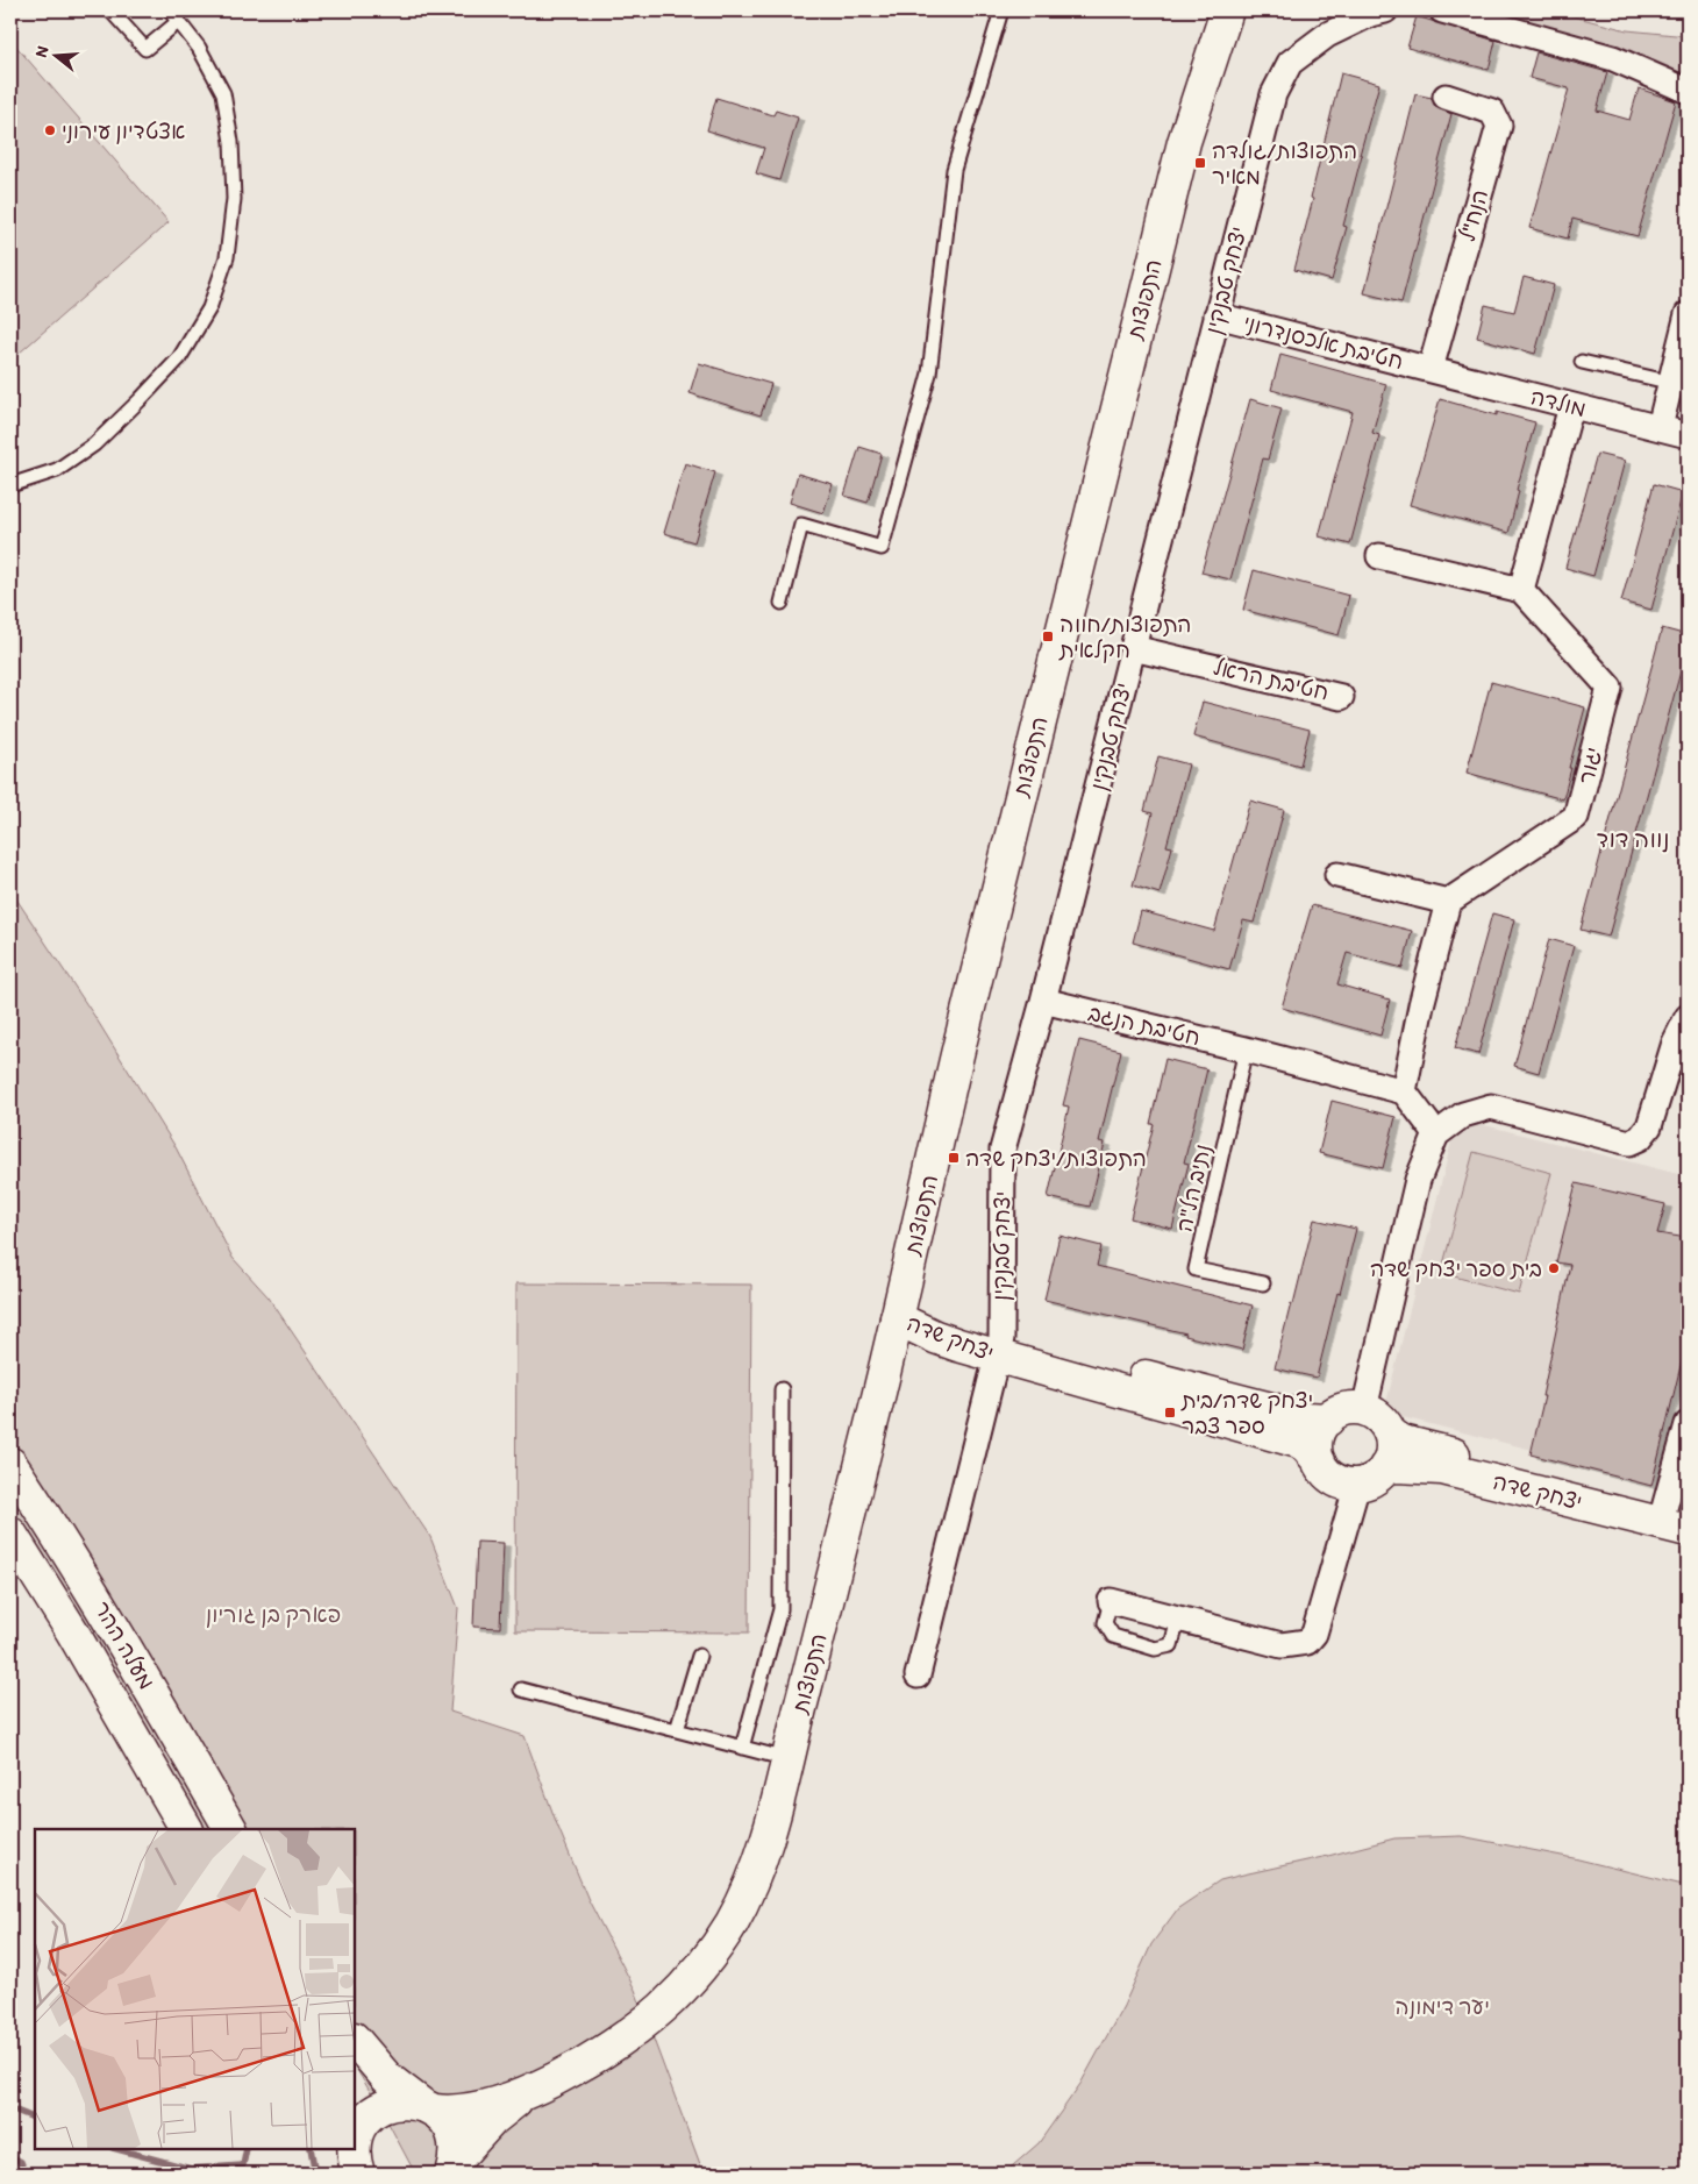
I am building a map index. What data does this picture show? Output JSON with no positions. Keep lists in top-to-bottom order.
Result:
{
  "streets": {
    "main road": ["התפוצות", "יצחק שדה", "מעלה ההר"],
    "street": [
      "הנח\"ל",
      "יצחק טבנקין",
      "חטיבת אלכסנדרוני",
      "מולדה",
      "חטיבת הראל",
      "יגור",
      "חטיבת הנגב"
    ],
    "lane": ["נתיב הל\"ה"]
  },
  "crossings": [
    ["הנח\"ל", "חטיבת אלכסנדרוני"],
    ["הנח\"ל", "מולדה"],
    ["יצחק טבנקין", "חטיבת אלכסנדרוני"],
    ["יצחק טבנקין", "חטיבת הראל"],
    ["יצחק טבנקין", "חטיבת הנגב"],
    ["יצחק טבנקין", "יצחק שדה"],
    ["התפוצות", "יצחק שדה"],
    ["חטיבת אלכסנדרוני", "מולדה"],
    ["חטיבת הנגב", "נתיב הל\"ה"]
  ],
  "districts": ["נווה דוד"],
  "parks": ["פארק בן גוריון", "יער דימונה"],
  "places": {
    "other": ["אצטדיון עירוני", "בית ספר יצחק שדה"],
    "transit": [
      "התפוצות/גולדה מאיר",
      "התפוצות/חווה חקלאית",
      "התפוצות/יצחק שדה",
      "יצחק שדה/בית ספר צבר"
    ]
  },
  "north": "left"
}
